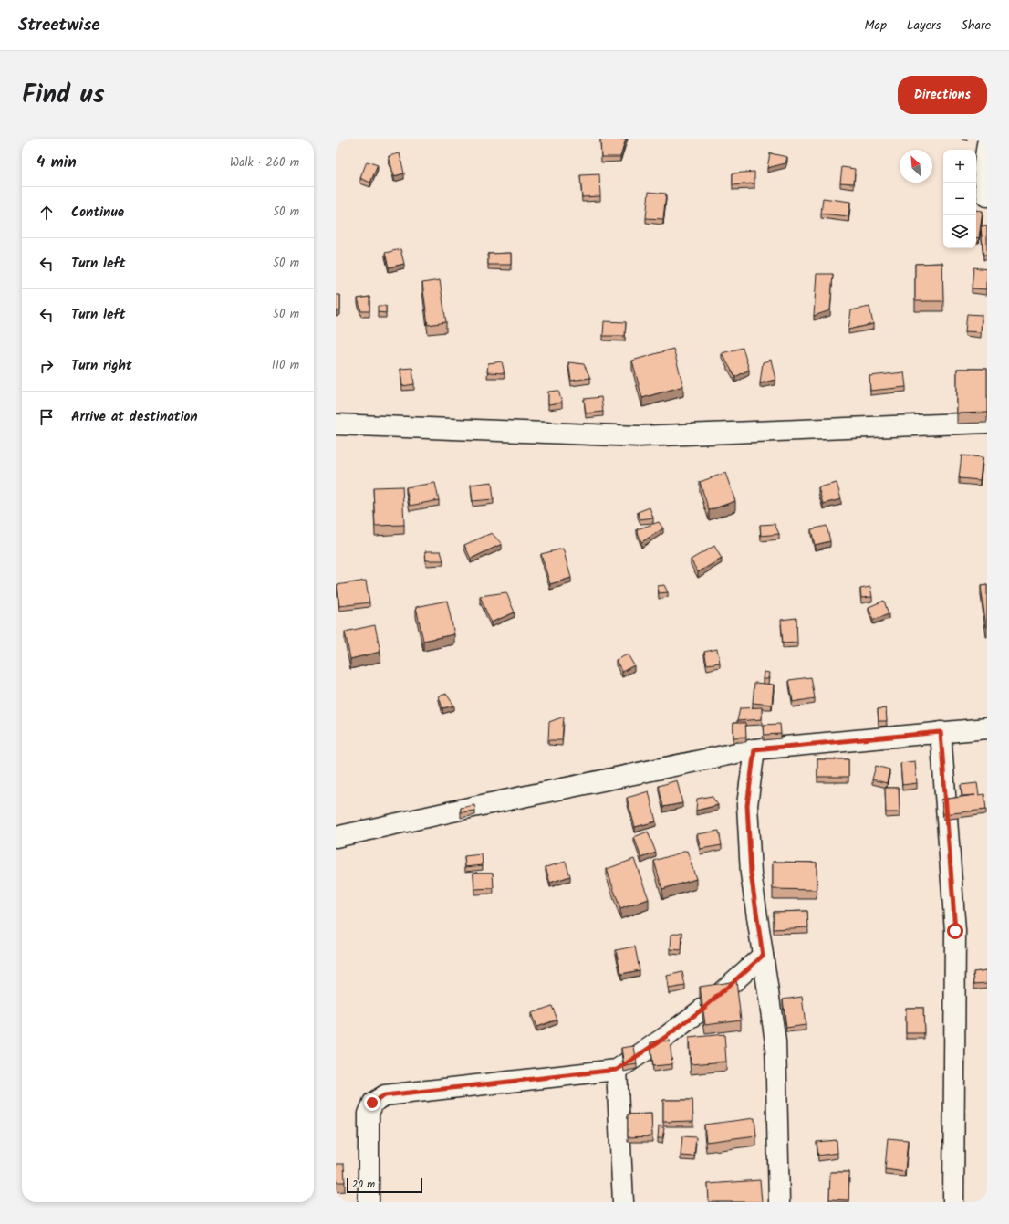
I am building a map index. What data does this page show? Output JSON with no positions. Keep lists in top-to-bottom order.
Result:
{
  "scale_bar": "20 m",
  "north": "top left",
  "page": {
    "header": "Streetwise",
    "nav": ["Map", "Layers", "Share"],
    "title": "Find us",
    "buttons": "Directions",
    "heading": ["4 min", "Walk · 260 m"],
    "map_buttons": ["+", "−"],
    "list": [
      ["Continue", "50 m"],
      ["Turn left", "50 m"],
      ["Turn left", "50 m"],
      ["Turn right", "110 m"],
      "Arrive at destination"
    ],
    "scale": "20 m"
  }
}
